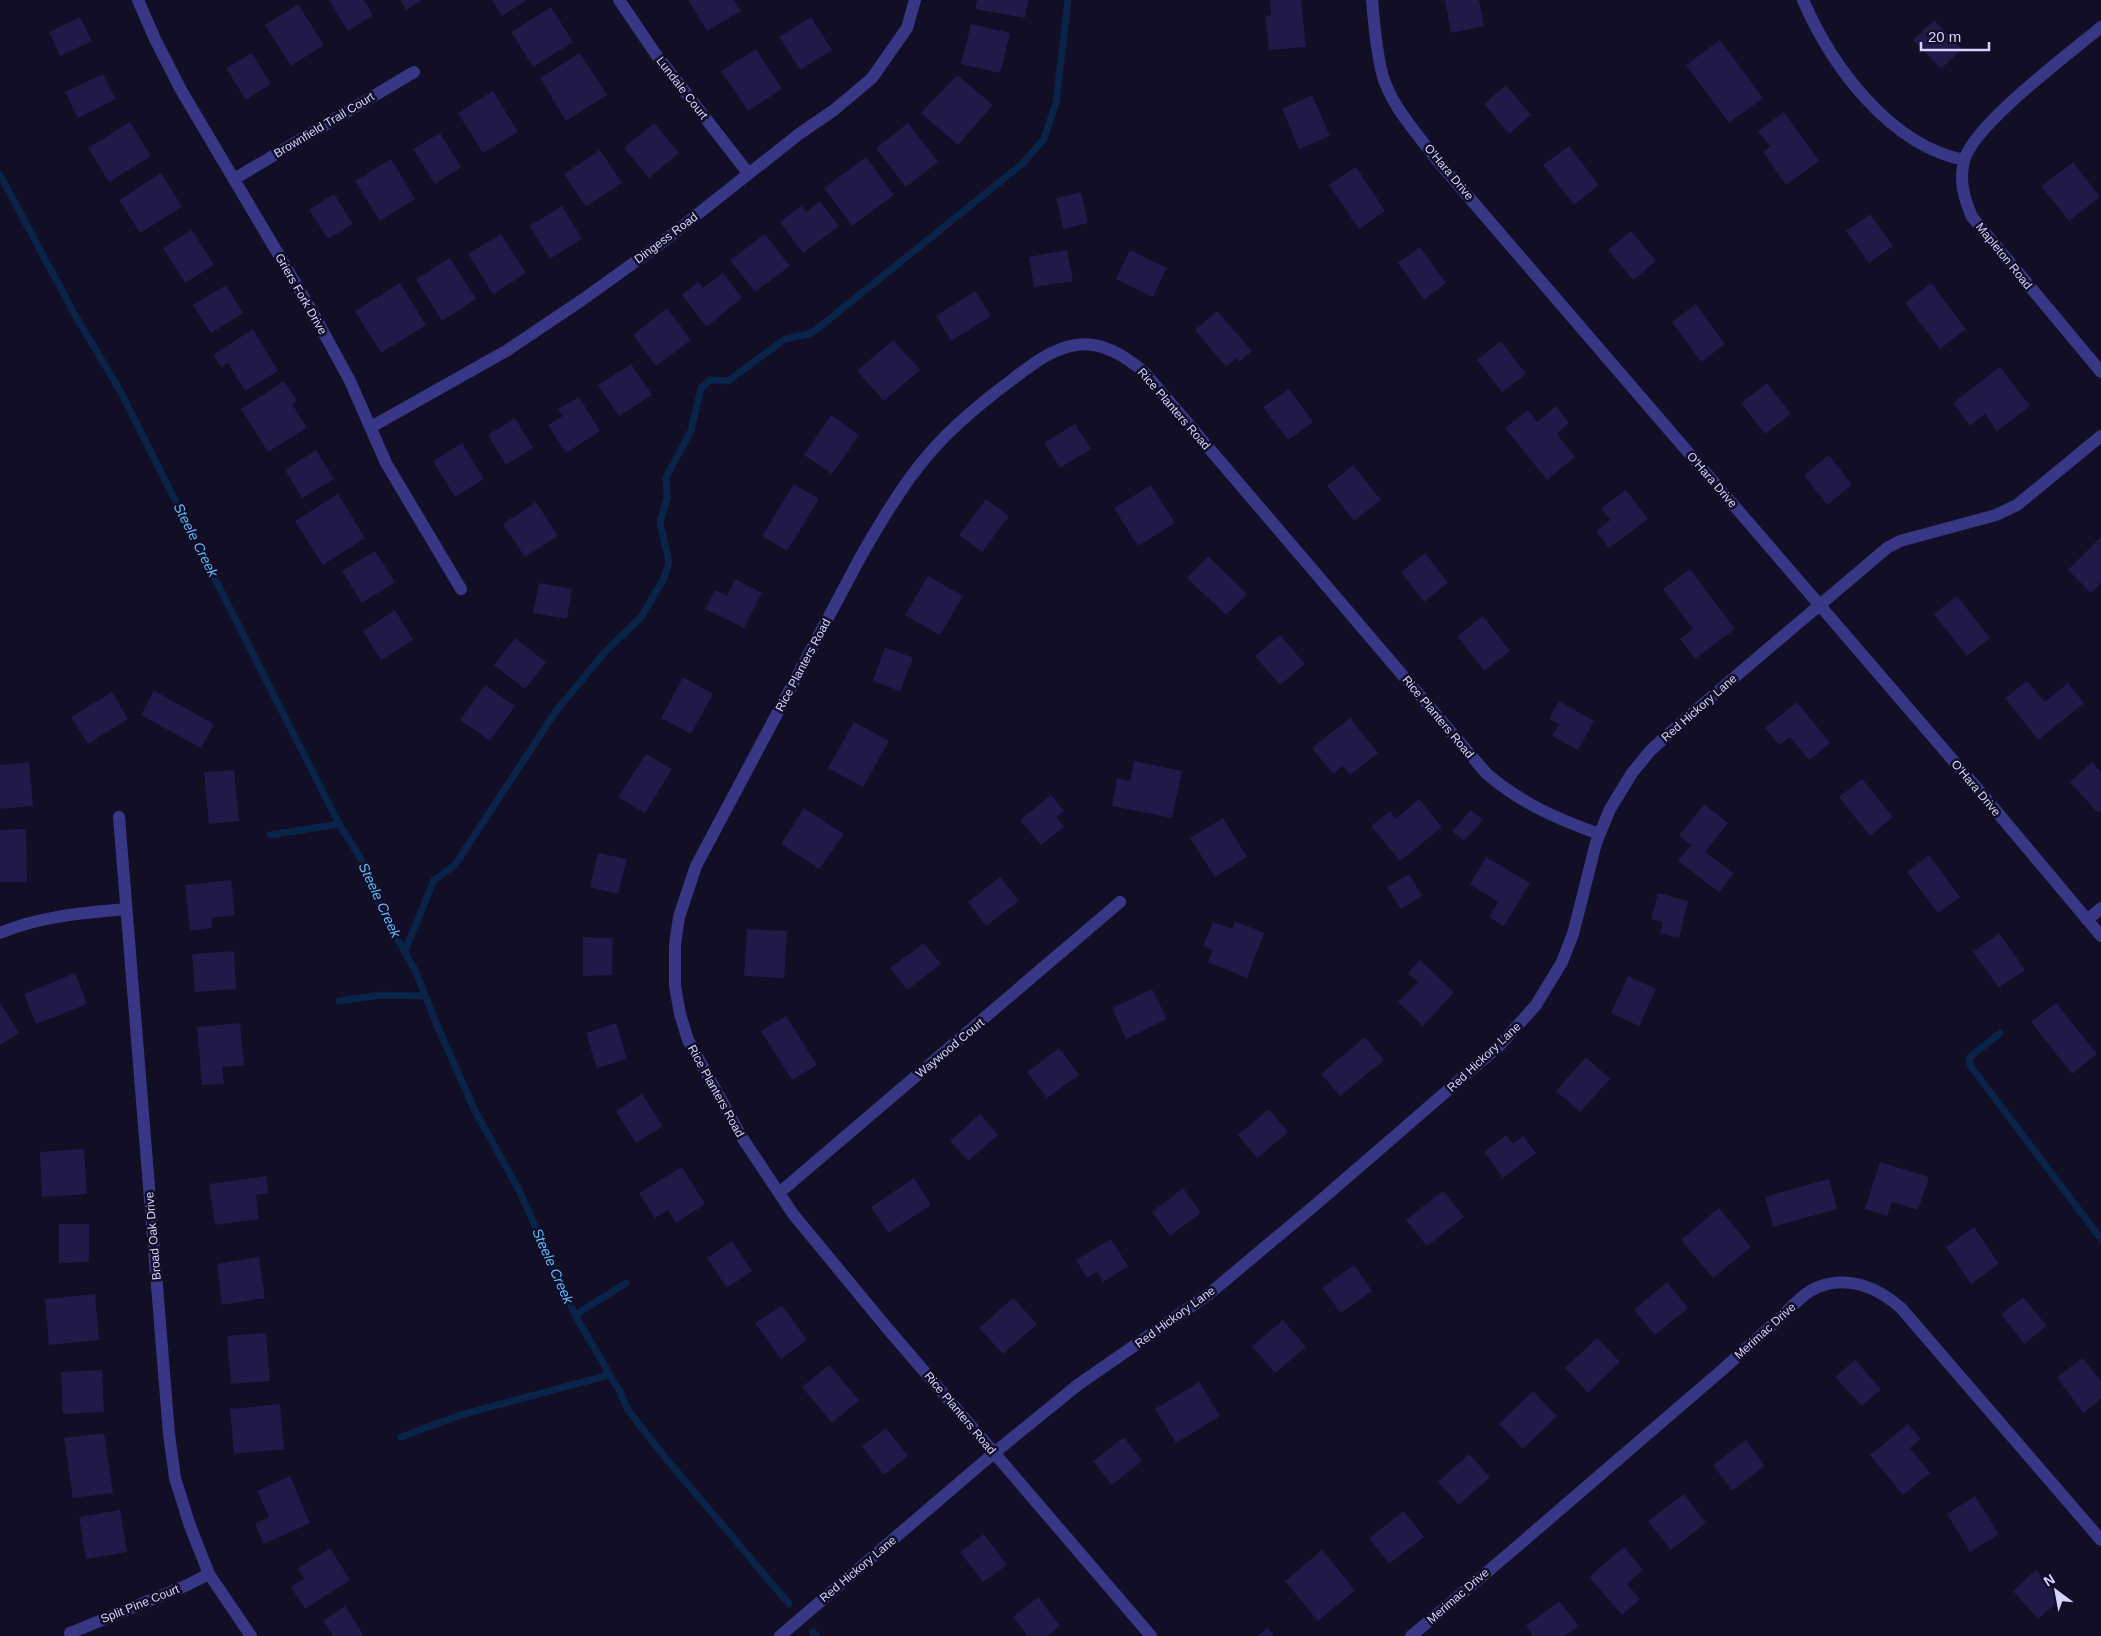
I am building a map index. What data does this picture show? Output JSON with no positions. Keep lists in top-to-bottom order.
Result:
{
  "streets": {
    "street": [
      "Lundale Court",
      "Brownfield Trail Court",
      "O'Hara Drive",
      "Dingess Road",
      "Mapleton Road",
      "Griers Fork Drive",
      "Rice Planters Road",
      "Red Hickory Lane",
      "Waywood Court",
      "Broad Oak Drive",
      "Merimac Drive",
      "Split Pine Court"
    ]
  },
  "crossings": [
    ["Lundale Court", "Dingess Road"],
    ["Brownfield Trail Court", "Griers Fork Drive"],
    ["O'Hara Drive", "Red Hickory Lane"],
    ["Dingess Road", "Griers Fork Drive"],
    ["Rice Planters Road", "Red Hickory Lane"],
    ["Rice Planters Road", "Waywood Court"],
    ["Broad Oak Drive", "Split Pine Court"]
  ],
  "water": ["Steele Creek"],
  "scale_bar": "20 m",
  "north": "top left"
}
